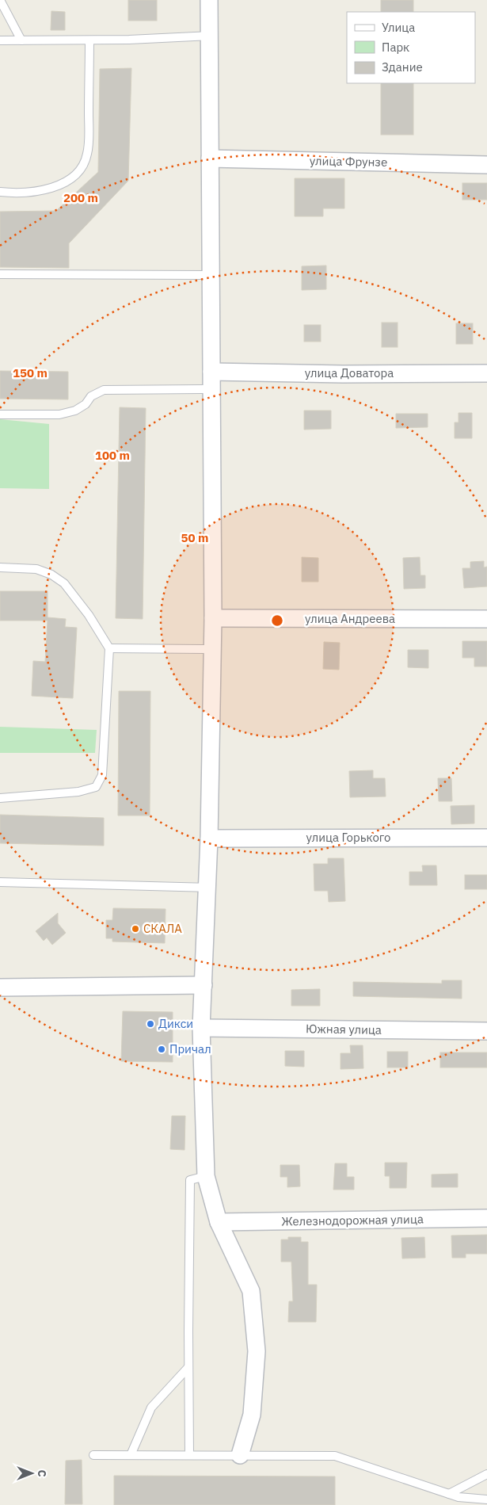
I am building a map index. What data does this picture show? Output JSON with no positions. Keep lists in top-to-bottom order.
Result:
{
  "streets": {
    "street": [
      "улица Фрунзе",
      "улица Доватора",
      "улица Андреева",
      "улица Горького",
      "Южная улица",
      "Железнодорожная улица"
    ]
  },
  "places": ["СКАЛА", "Дикси", "Причал"],
  "legend": ["Улица", "Парк", "Здание"],
  "north": "right",
  "rings": [
    "200 m",
    "150 m",
    "100 m",
    "50 m"
  ]
}
